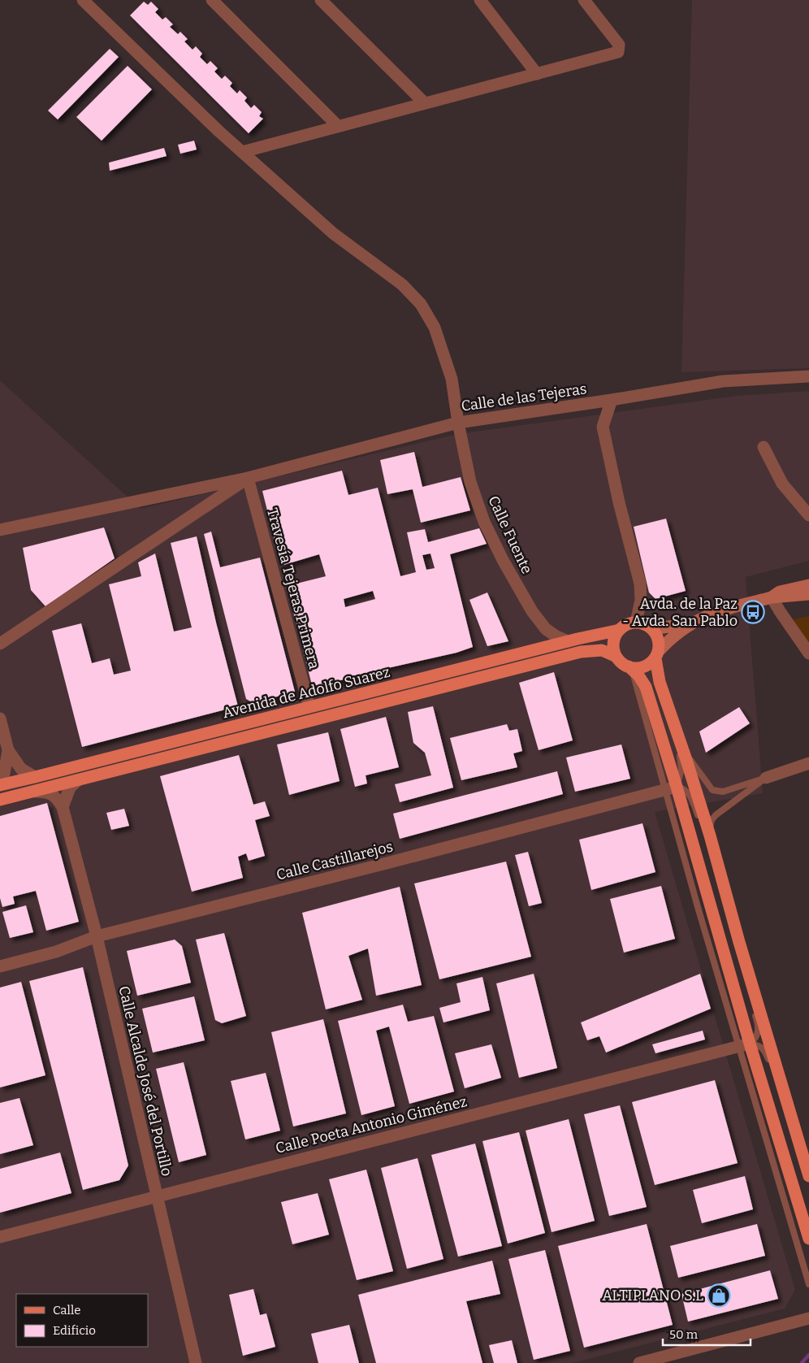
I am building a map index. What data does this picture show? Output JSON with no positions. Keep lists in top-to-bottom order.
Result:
{
  "streets": {
    "main road": ["Avenida de Adolfo Suarez"],
    "street": [
      "Calle de las Tejeras",
      "Calle Fuente",
      "Travesía Tejeras Primera",
      "Calle Castillarejos",
      "Calle Alcalde José del Portillo",
      "Calle Poeta Antonio Giménez"
    ]
  },
  "crossings": [
    ["Calle de las Tejeras", "Calle Fuente"],
    ["Calle de las Tejeras", "Travesía Tejeras Primera"],
    ["Calle Fuente", "Avenida de Adolfo Suarez"],
    ["Travesía Tejeras Primera", "Avenida de Adolfo Suarez"],
    ["Calle Castillarejos", "Calle Alcalde José del Portillo"],
    ["Calle Alcalde José del Portillo", "Calle Poeta Antonio Giménez"]
  ],
  "places": {
    "bus stop": ["Avda. de la Paz - Avda. San Pablo"],
    "shop": ["ALTIPLANO S.L"]
  },
  "legend": ["Calle", "Edificio"],
  "scale_bar": "50 m"
}
